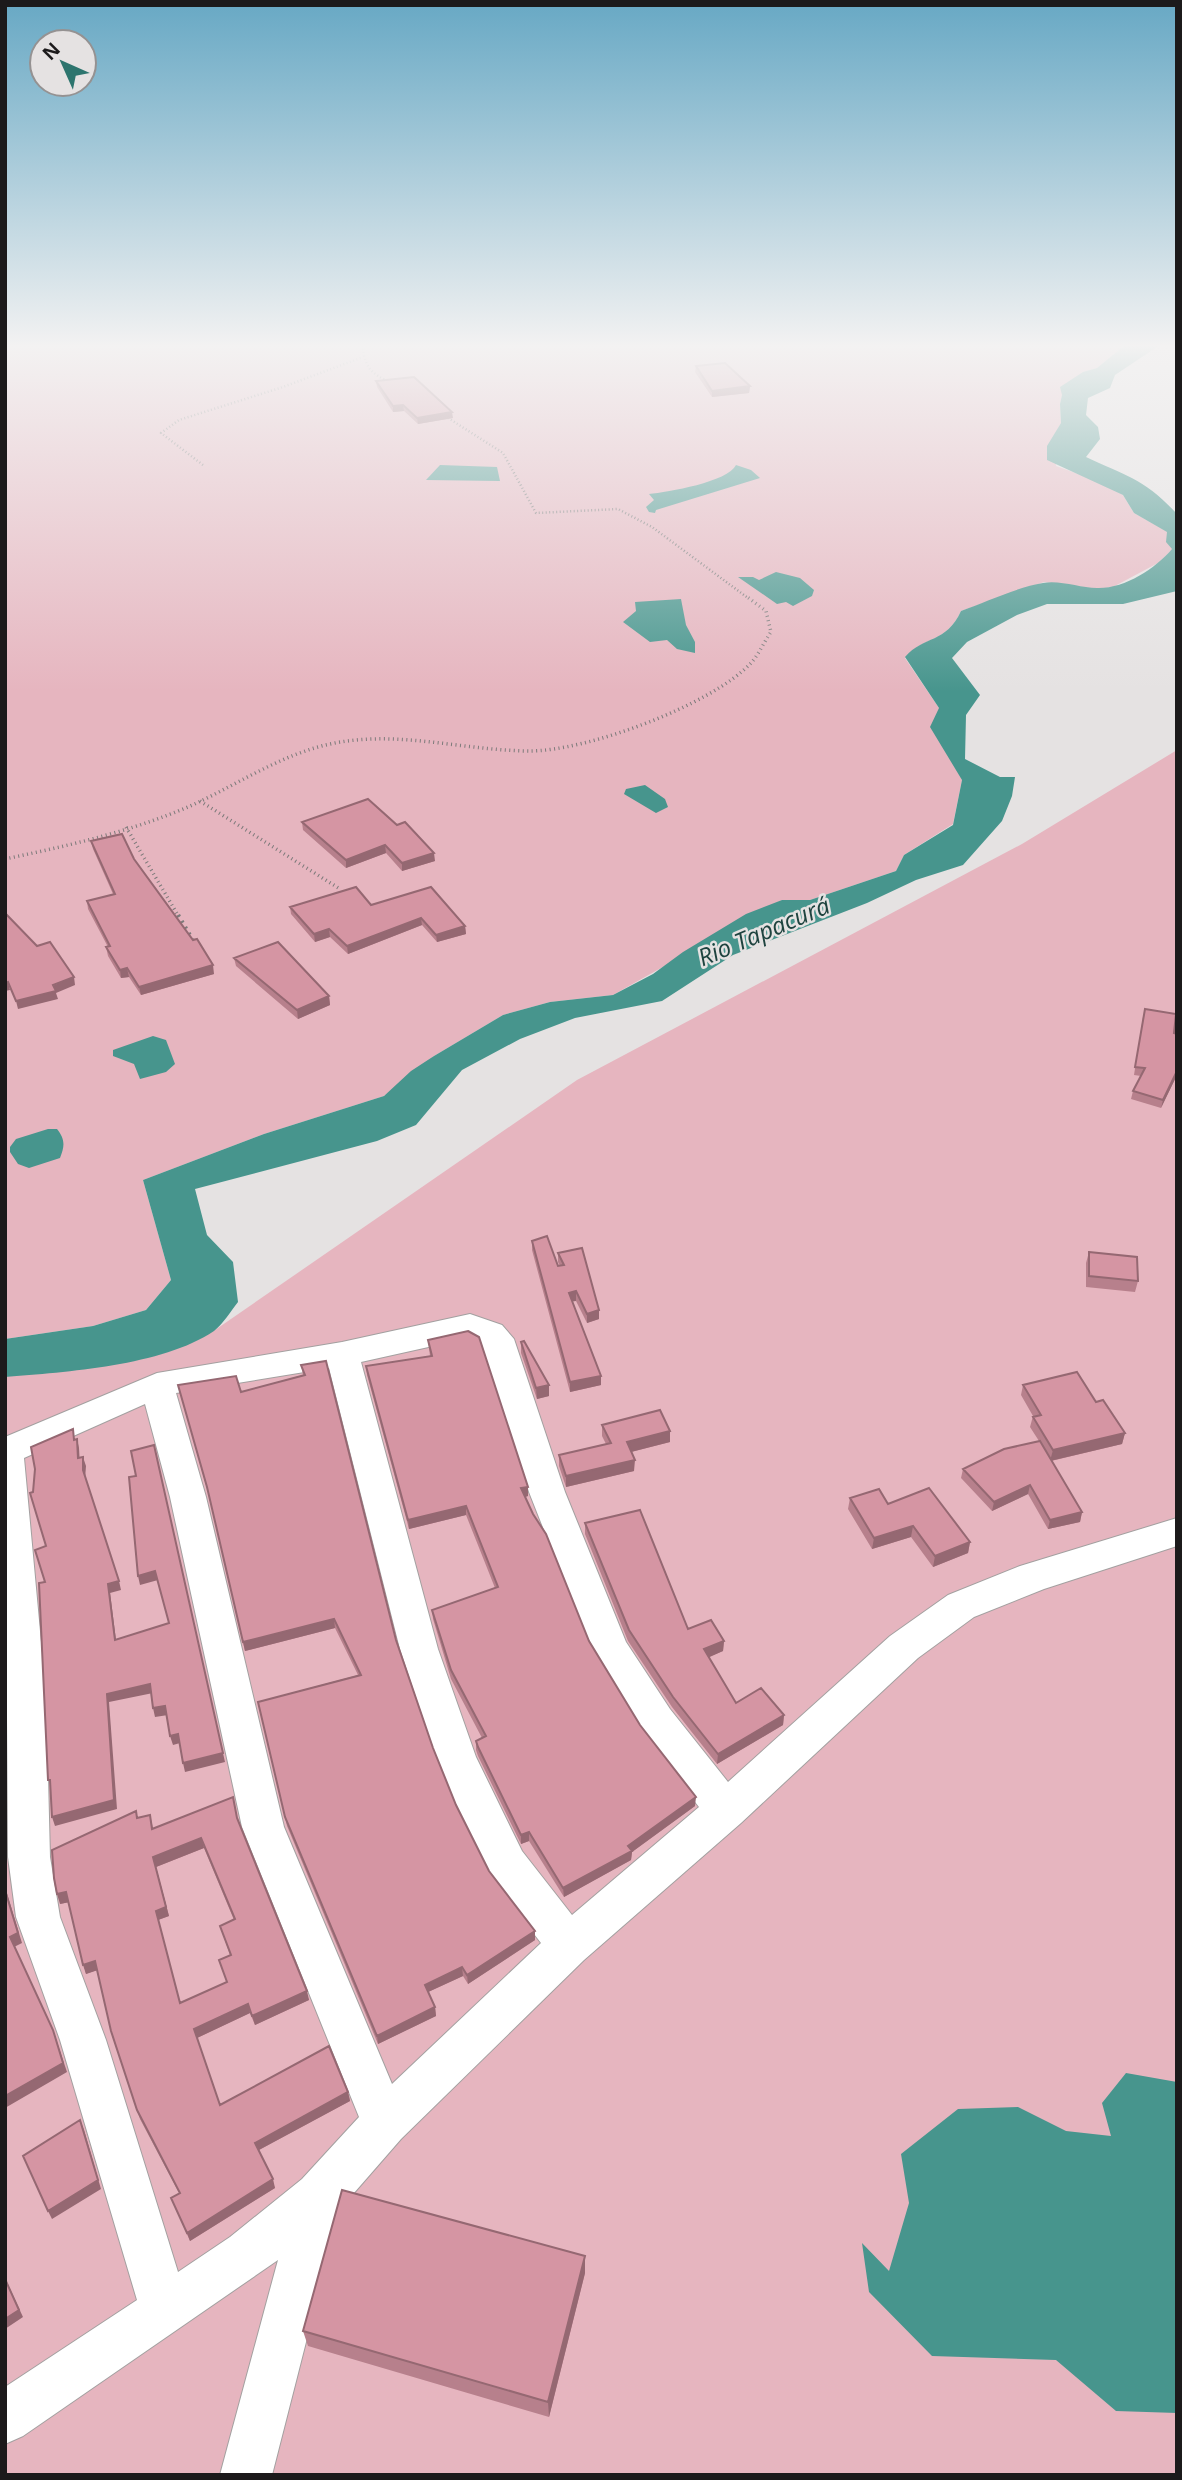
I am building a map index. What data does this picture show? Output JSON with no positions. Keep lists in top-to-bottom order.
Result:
{
  "water": ["Rio Tapacurá"],
  "north": "top left"
}
